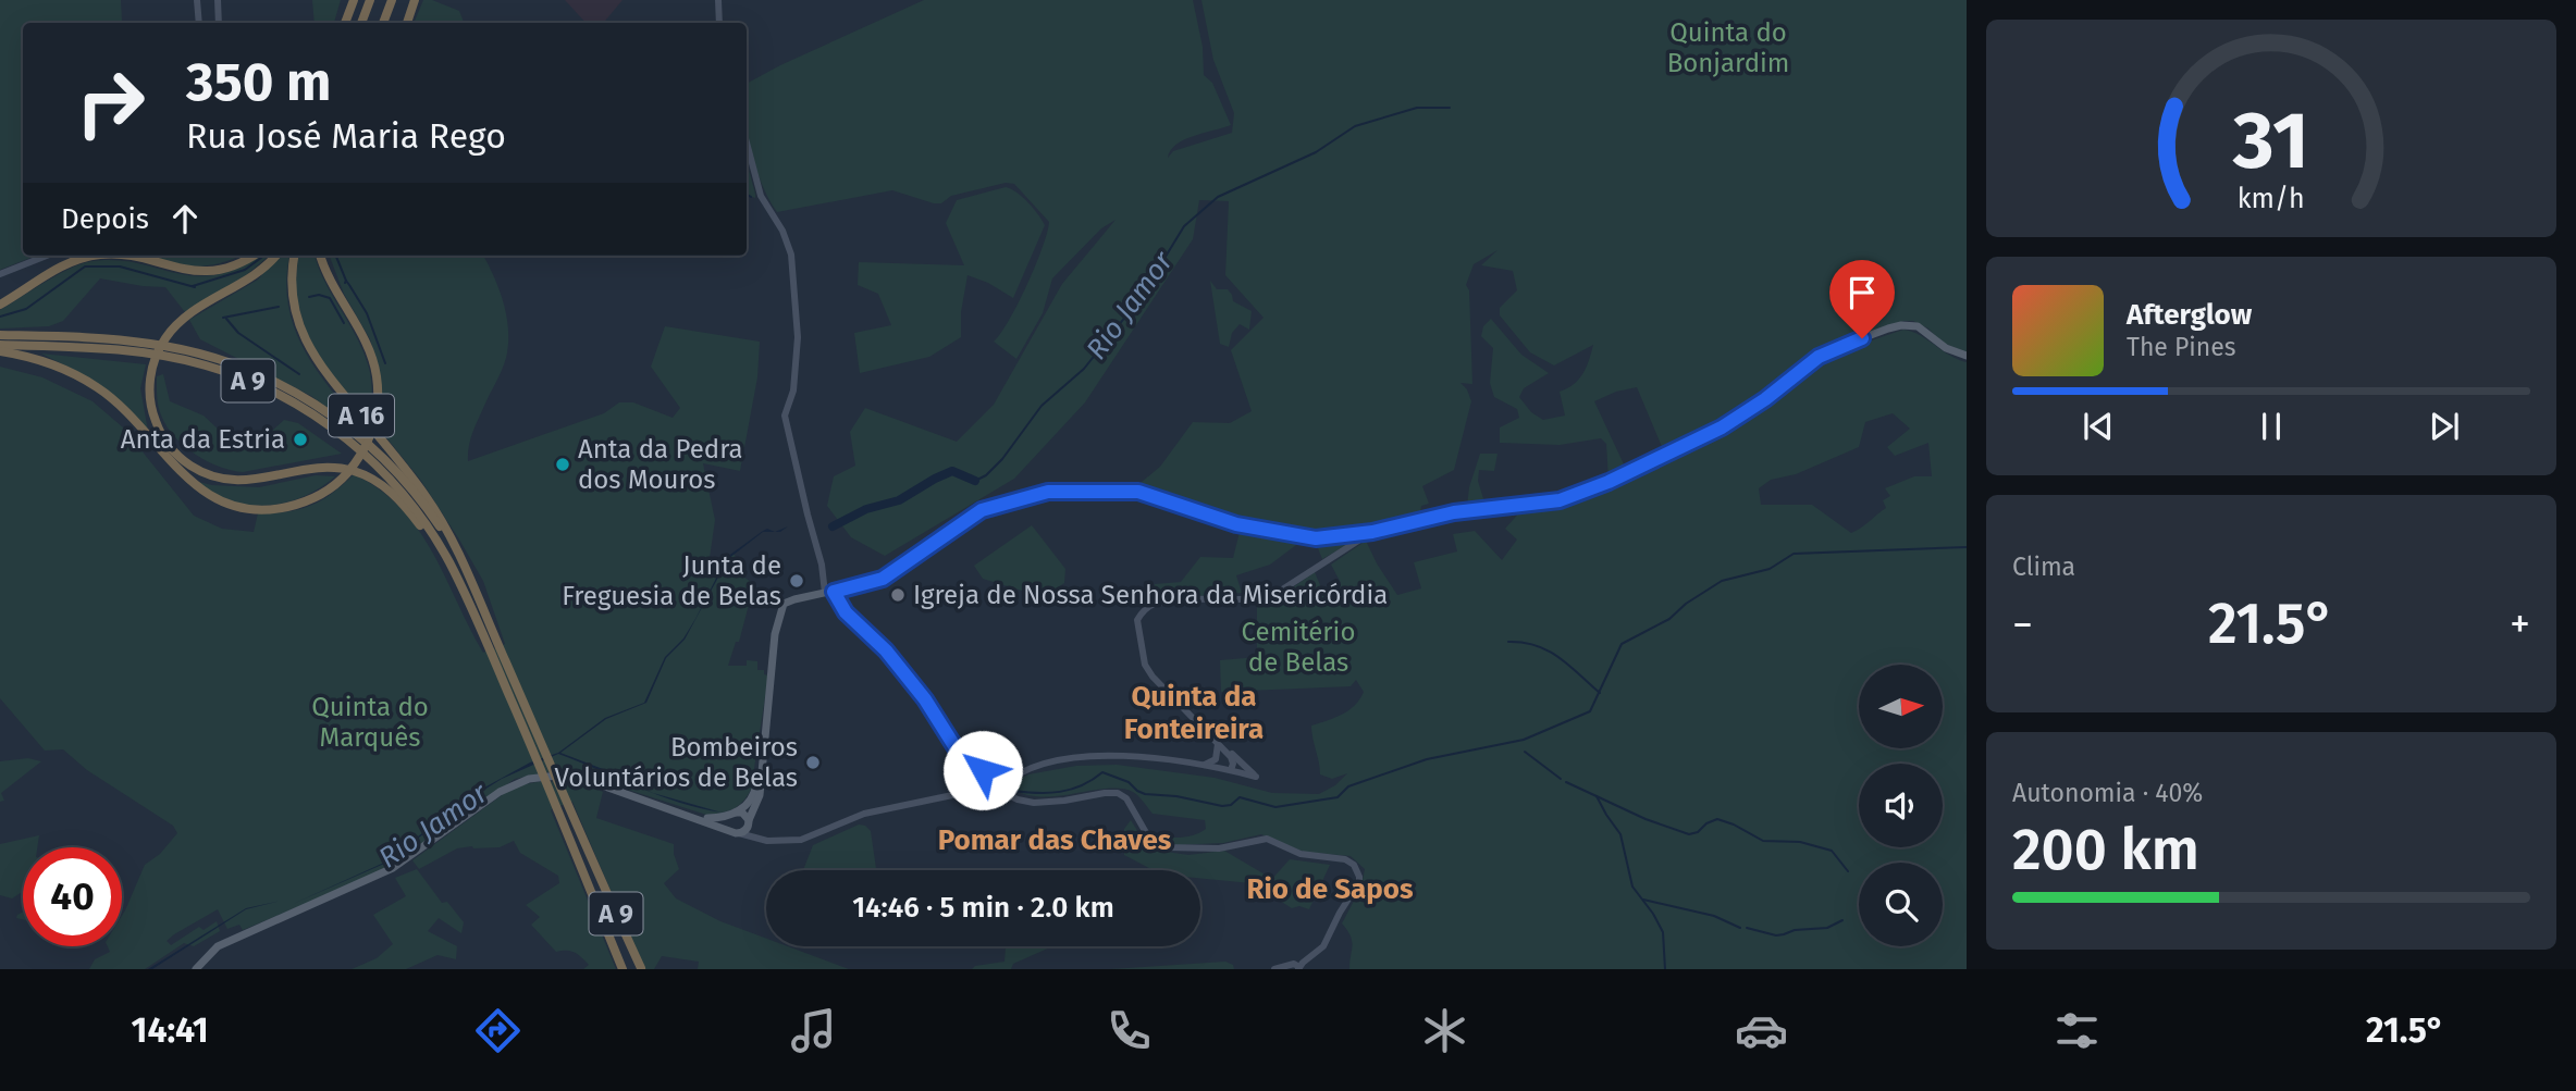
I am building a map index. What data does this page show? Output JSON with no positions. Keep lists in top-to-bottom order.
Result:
{
  "streets": {
    "highway": ["A 9", "A 16"]
  },
  "crossings": [
    ["A 9", "A 16"]
  ],
  "districts": ["Quinta da Fonteireira", "Pomar das Chaves", "Rio de Sapos"],
  "water": ["Rio Jamor"],
  "parks": ["Quinta do Bonjardim", "Cemitério de Belas", "Quinta do Marquês"],
  "places": [
    "Anta da Estria",
    "Anta da Pedra dos Mouros",
    "Junta de Freguesia de Belas",
    "Igreja de Nossa Senhora da Misericórdia",
    "Bombeiros Voluntários de Belas"
  ],
  "north": "right",
  "page": {
    "turn": ["350 m", "Rua José Maria Rego"],
    "then": "Depois",
    "song": ["Afterglow", "The Pines"],
    "tile": [
      "Clima",
      ["Autonomia · 40%", "200 km"]
    ],
    "heat": ["−", "21.5°", "+"],
    "limit": "40",
    "trip": "14:46 · 5 min · 2.0 km",
    "tabs": ["14:41", "21.5°"],
    "gauge": ["31", "km/h"]
  }
}
